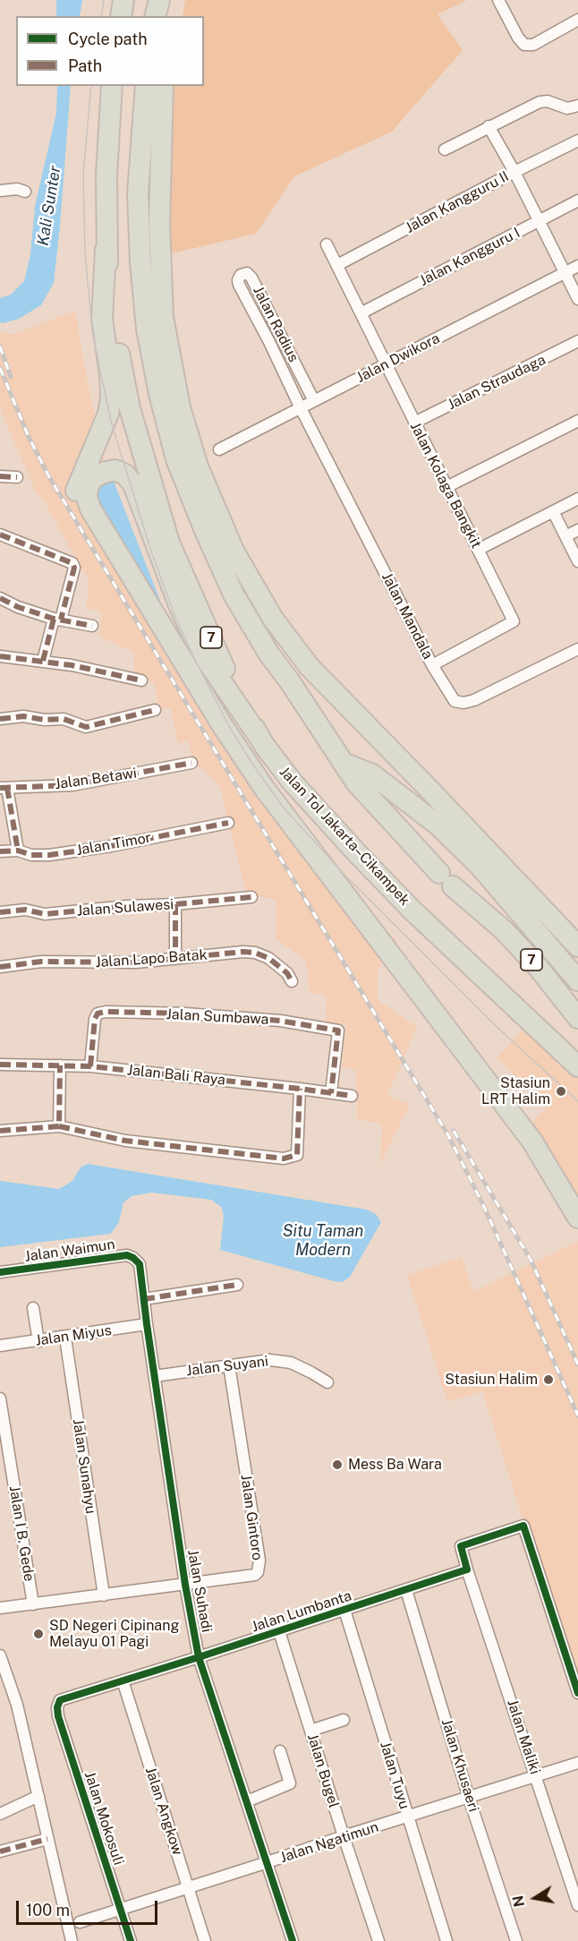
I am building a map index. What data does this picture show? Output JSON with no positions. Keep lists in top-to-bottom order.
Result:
{
  "streets": {
    "highway": ["7", "Jalan Tol Jakarta–Cikampek"],
    "street": [
      "Jalan Kangguru II",
      "Jalan Kangguru I",
      "Jalan Radius",
      "Jalan Dwikora",
      "Jalan Straudaga",
      "Jalan Kolaga Bangkit",
      "Jalan Mandala",
      "Jalan Betawi",
      "Jalan Timor",
      "Jalan Sulawesi",
      "Jalan Lapo Batak",
      "Jalan Sumbawa",
      "Jalan Bali Raya",
      "Jalan Waimun",
      "Jalan Miyus",
      "Jalan Suyani",
      "Jalan Sunahyu",
      "Jalan Gintoro",
      "Jalan I B. Gede",
      "Jalan Suhadi",
      "Jalan Lumbanta",
      "Jalan Maliki",
      "Jalan Khusaeri",
      "Jalan Bugel",
      "Jalan Tuyu",
      "Jalan Angkow",
      "Jalan Mokosuli",
      "Jalan Ngatimun"
    ]
  },
  "crossings": [
    ["Jalan Kangguru II", "Jalan Kolaga Bangkit"],
    ["Jalan Kangguru I", "Jalan Kolaga Bangkit"],
    ["Jalan Radius", "Jalan Dwikora"],
    ["Jalan Radius", "Jalan Mandala"],
    ["Jalan Dwikora", "Jalan Kolaga Bangkit"],
    ["Jalan Dwikora", "Jalan Mandala"],
    ["Jalan Straudaga", "Jalan Kolaga Bangkit"],
    ["Jalan Kolaga Bangkit", "Jalan Mandala"],
    ["Jalan Sumbawa", "Jalan Bali Raya"],
    ["Jalan Waimun", "Jalan Suhadi"],
    ["Jalan Miyus", "Jalan Sunahyu"],
    ["Jalan Miyus", "Jalan Suhadi"],
    ["Jalan Suyani", "Jalan Gintoro"],
    ["Jalan Suyani", "Jalan Suhadi"],
    ["Jalan Sunahyu", "Jalan Gintoro"],
    ["Jalan Gintoro", "Jalan I B. Gede"],
    ["Jalan Gintoro", "Jalan Suhadi"],
    ["Jalan Suhadi", "Jalan Lumbanta"],
    ["Jalan Suhadi", "Jalan Ngatimun"],
    ["Jalan Lumbanta", "Jalan Maliki"],
    ["Jalan Lumbanta", "Jalan Khusaeri"],
    ["Jalan Lumbanta", "Jalan Bugel"],
    ["Jalan Lumbanta", "Jalan Tuyu"],
    ["Jalan Lumbanta", "Jalan Angkow"],
    ["Jalan Lumbanta", "Jalan Mokosuli"],
    ["Jalan Maliki", "Jalan Ngatimun"],
    ["Jalan Khusaeri", "Jalan Ngatimun"],
    ["Jalan Bugel", "Jalan Ngatimun"],
    ["Jalan Tuyu", "Jalan Ngatimun"],
    ["Jalan Angkow", "Jalan Ngatimun"],
    ["Jalan Mokosuli", "Jalan Ngatimun"]
  ],
  "water": ["Kali Sunter", "Situ Taman Modern"],
  "places": [
    "Stasiun LRT Halim",
    "Stasiun Halim",
    "Mess Ba Wara",
    "SD Negeri Cipinang Melayu 01 Pagi"
  ],
  "legend": ["Cycle path", "Path"],
  "scale_bar": "100 m",
  "north": "left"
}
